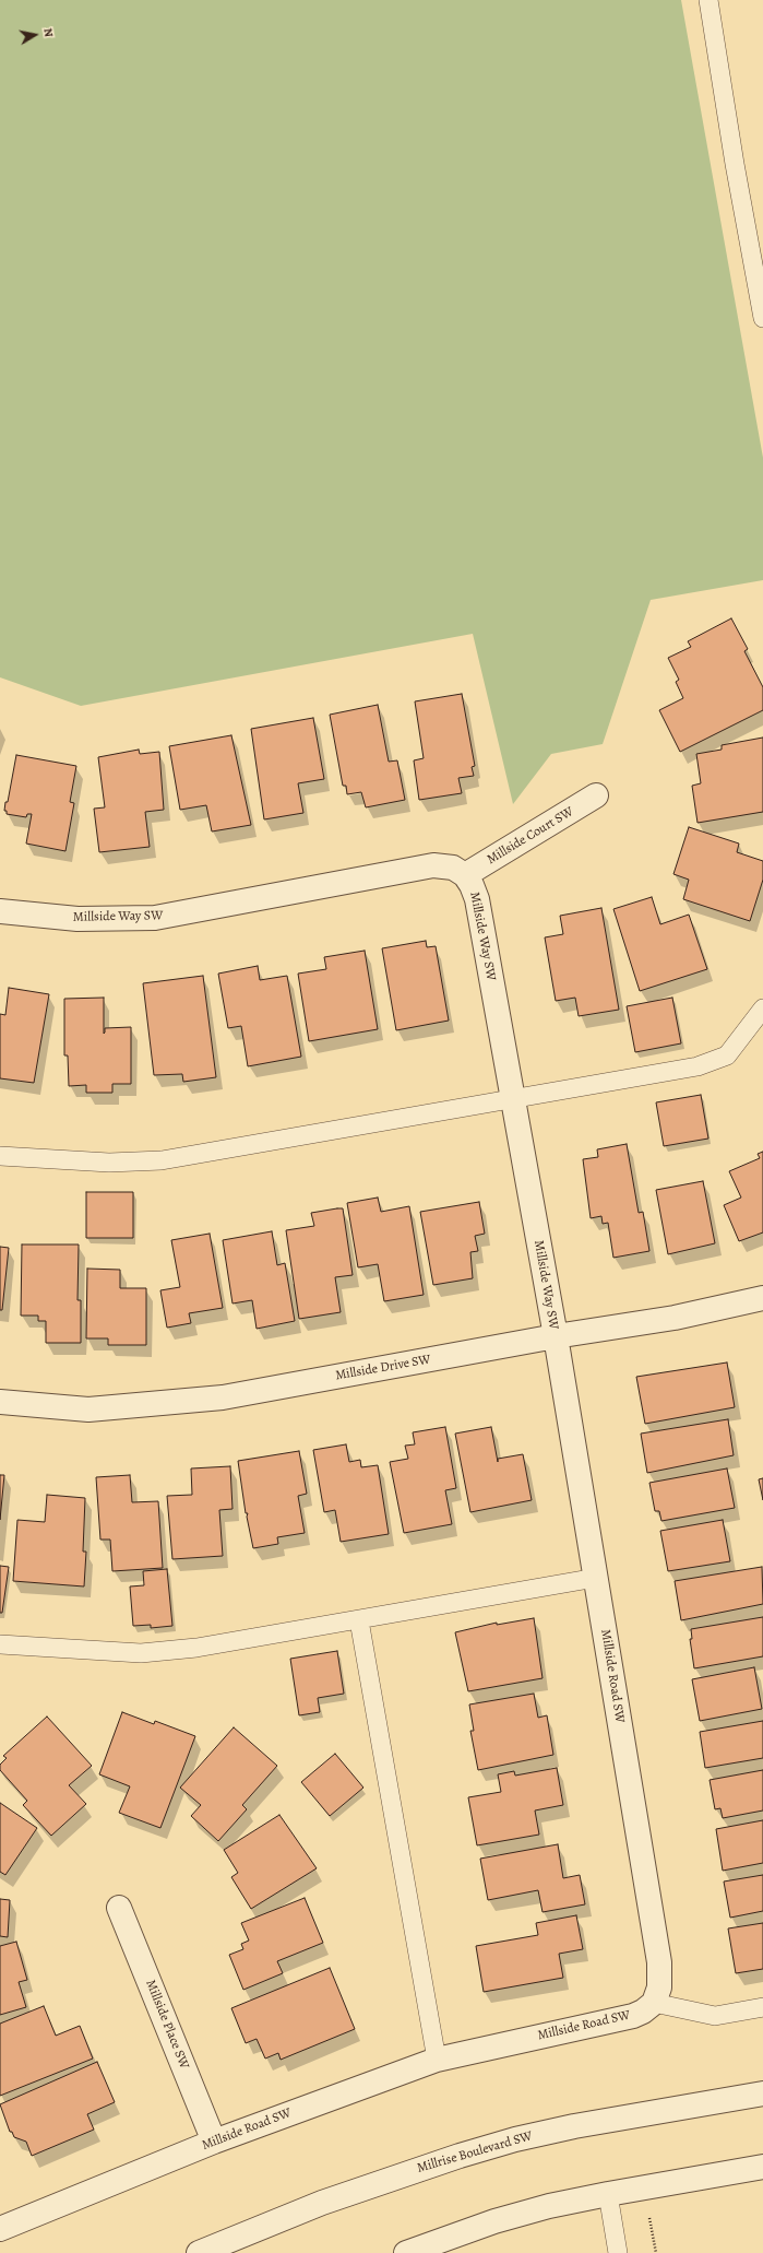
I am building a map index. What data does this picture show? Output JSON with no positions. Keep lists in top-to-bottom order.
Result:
{
  "streets": {
    "street": [
      "Millside Court SW",
      "Millside Way SW",
      "Millside Drive SW",
      "Millside Road SW",
      "Millside Place SW",
      "Millrise Boulevard SW"
    ]
  },
  "crossings": [
    ["Millside Court SW", "Millside Way SW"],
    ["Millside Way SW", "Millside Drive SW"],
    ["Millside Way SW", "Millside Road SW"],
    ["Millside Drive SW", "Millside Road SW"],
    ["Millside Road SW", "Millside Place SW"]
  ],
  "north": "right"
}
